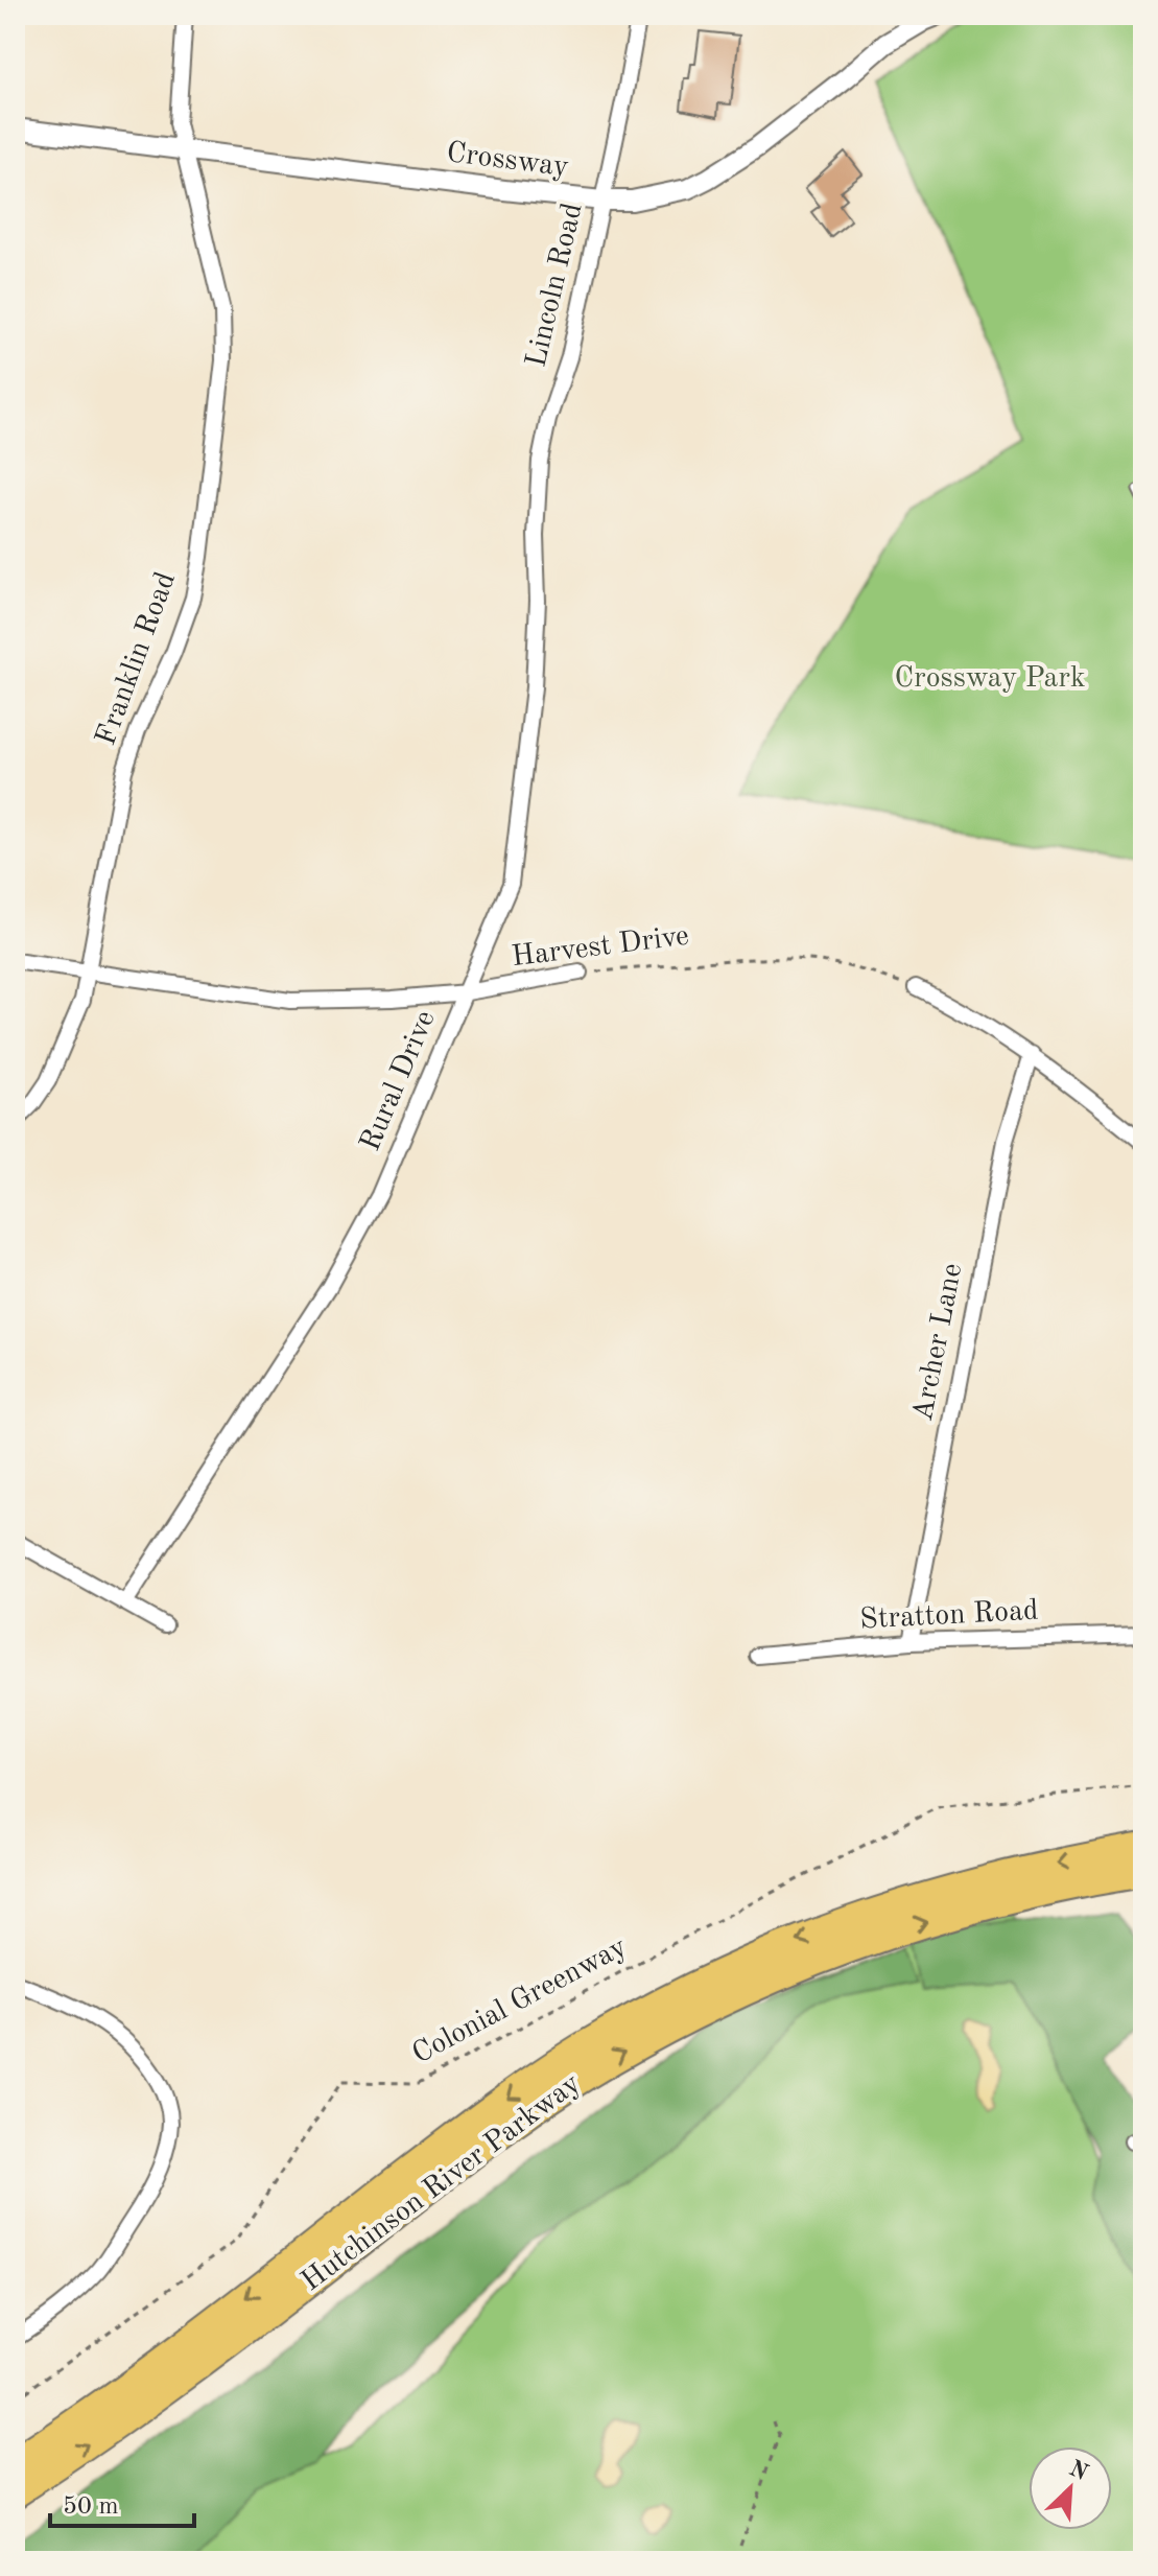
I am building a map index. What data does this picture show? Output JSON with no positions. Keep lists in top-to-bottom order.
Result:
{
  "streets": {
    "highway": ["Hutchinson River Parkway"],
    "street": [
      "Crossway",
      "Lincoln Road",
      "Franklin Road",
      "Harvest Drive",
      "Rural Drive",
      "Archer Lane",
      "Stratton Road"
    ],
    "path": ["Colonial Greenway"]
  },
  "crossings": [
    ["Crossway", "Lincoln Road"],
    ["Crossway", "Franklin Road"],
    ["Lincoln Road", "Rural Drive"],
    ["Franklin Road", "Harvest Drive"],
    ["Harvest Drive", "Rural Drive"],
    ["Archer Lane", "Stratton Road"]
  ],
  "parks": ["Crossway Park"],
  "scale_bar": "50 m",
  "north": "top right"
}
